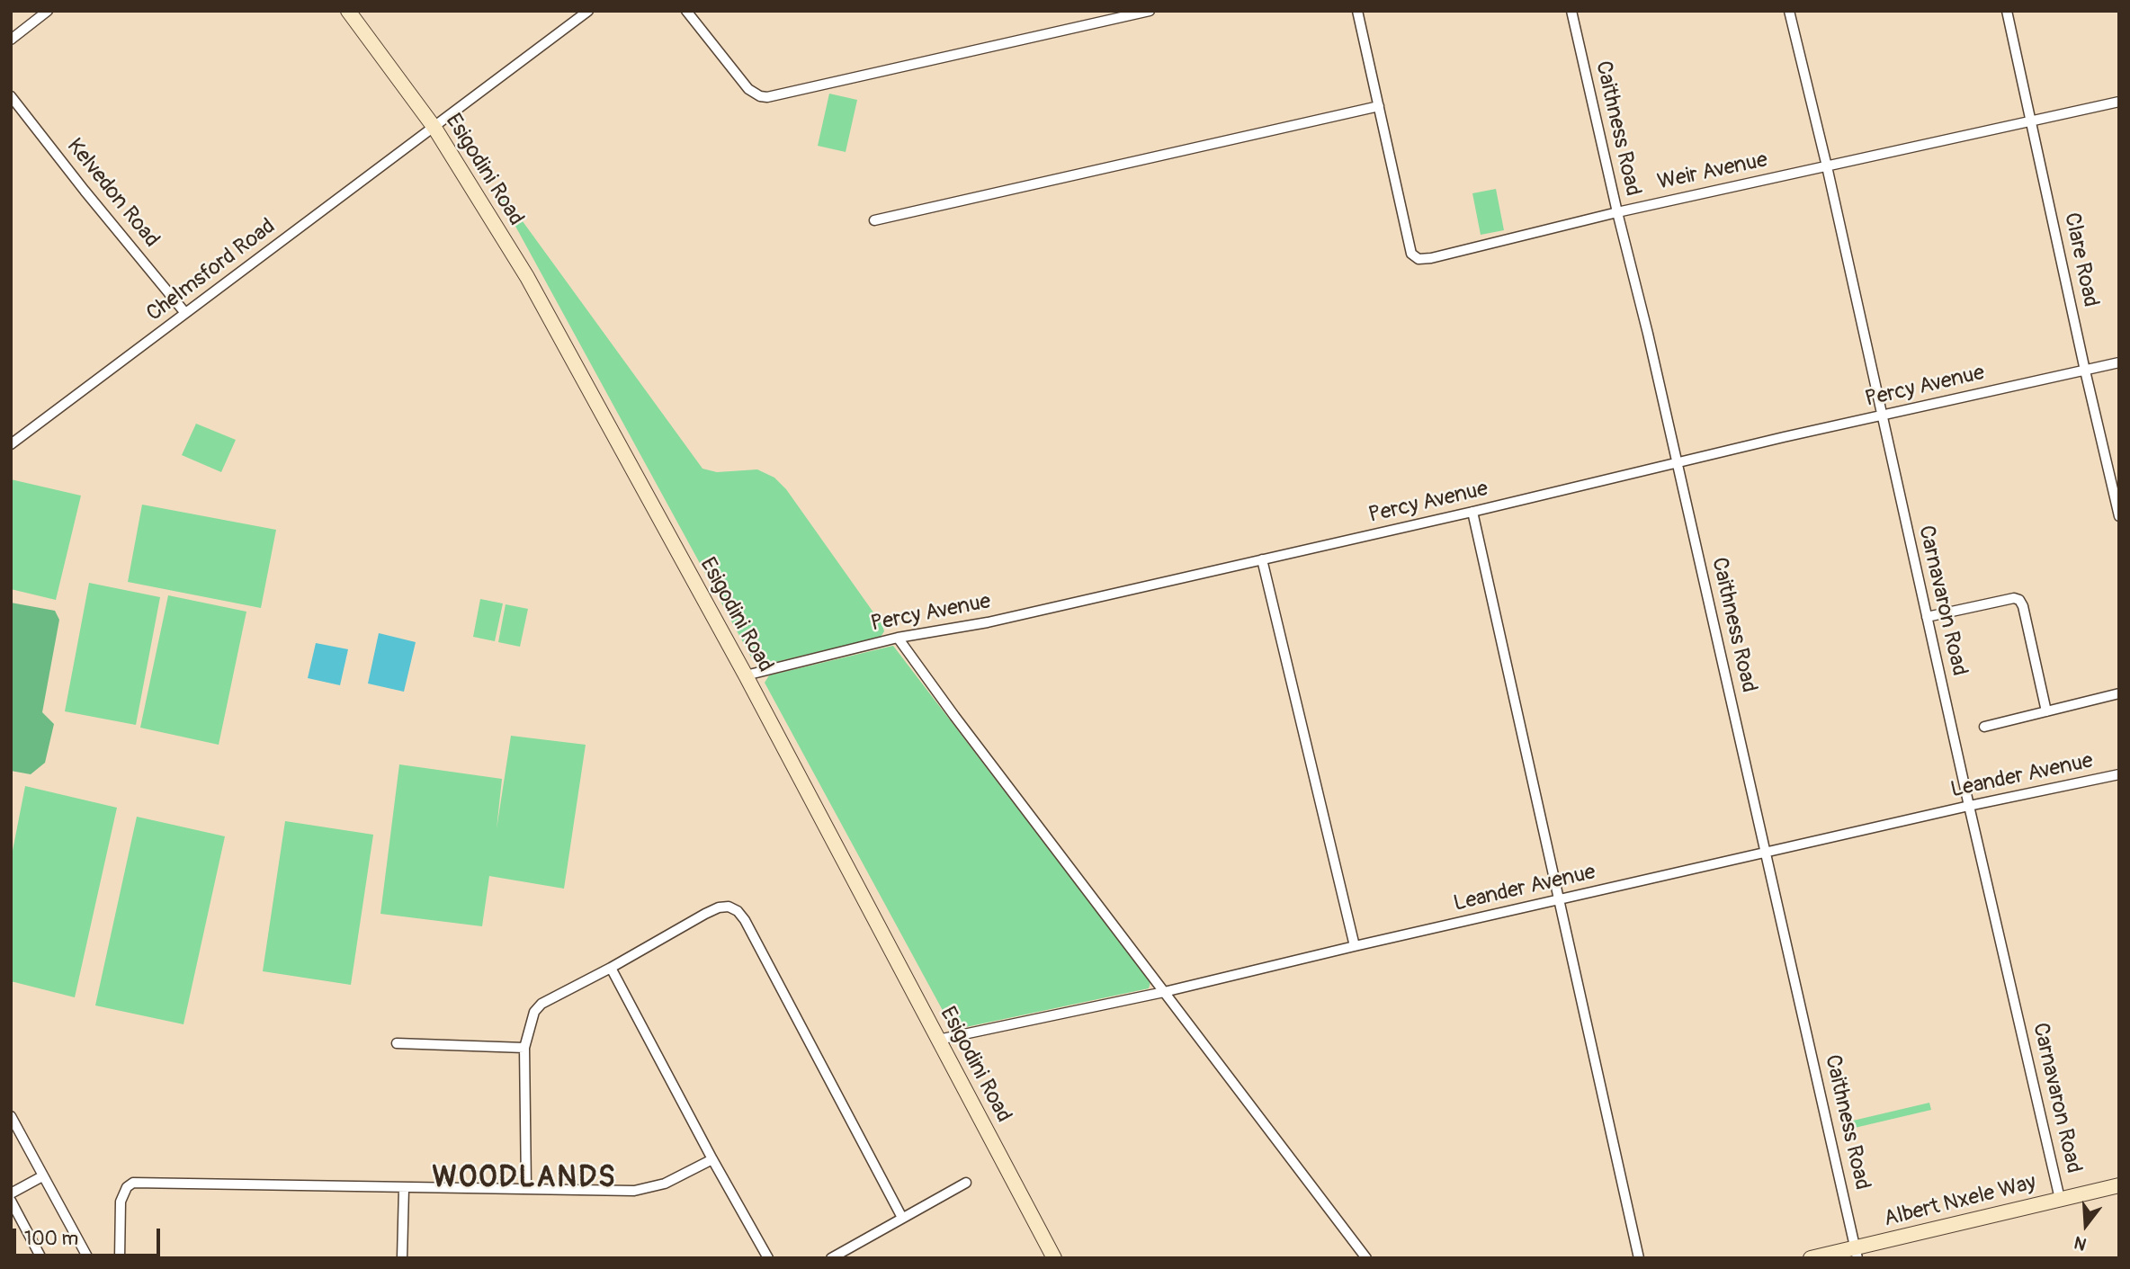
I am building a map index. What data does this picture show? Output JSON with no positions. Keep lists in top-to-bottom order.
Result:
{
  "streets": {
    "main road": ["Esigodini Road", "Albert Nxele Way"],
    "street": [
      "Caithness Road",
      "Weir Avenue",
      "Kelvedon Road",
      "Clare Road",
      "Chelmsford Road",
      "Percy Avenue",
      "Carnavaron Road",
      "Leander Avenue"
    ]
  },
  "crossings": [
    ["Caithness Road", "Weir Avenue"],
    ["Caithness Road", "Percy Avenue"],
    ["Caithness Road", "Leander Avenue"],
    ["Caithness Road", "Albert Nxele Way"],
    ["Esigodini Road", "Chelmsford Road"],
    ["Esigodini Road", "Percy Avenue"],
    ["Esigodini Road", "Leander Avenue"],
    ["Weir Avenue", "Clare Road"],
    ["Weir Avenue", "Carnavaron Road"],
    ["Kelvedon Road", "Chelmsford Road"],
    ["Clare Road", "Percy Avenue"],
    ["Percy Avenue", "Carnavaron Road"],
    ["Carnavaron Road", "Leander Avenue"],
    ["Carnavaron Road", "Albert Nxele Way"]
  ],
  "districts": ["WOODLANDS"],
  "scale_bar": "100 m",
  "north": "bottom"
}
